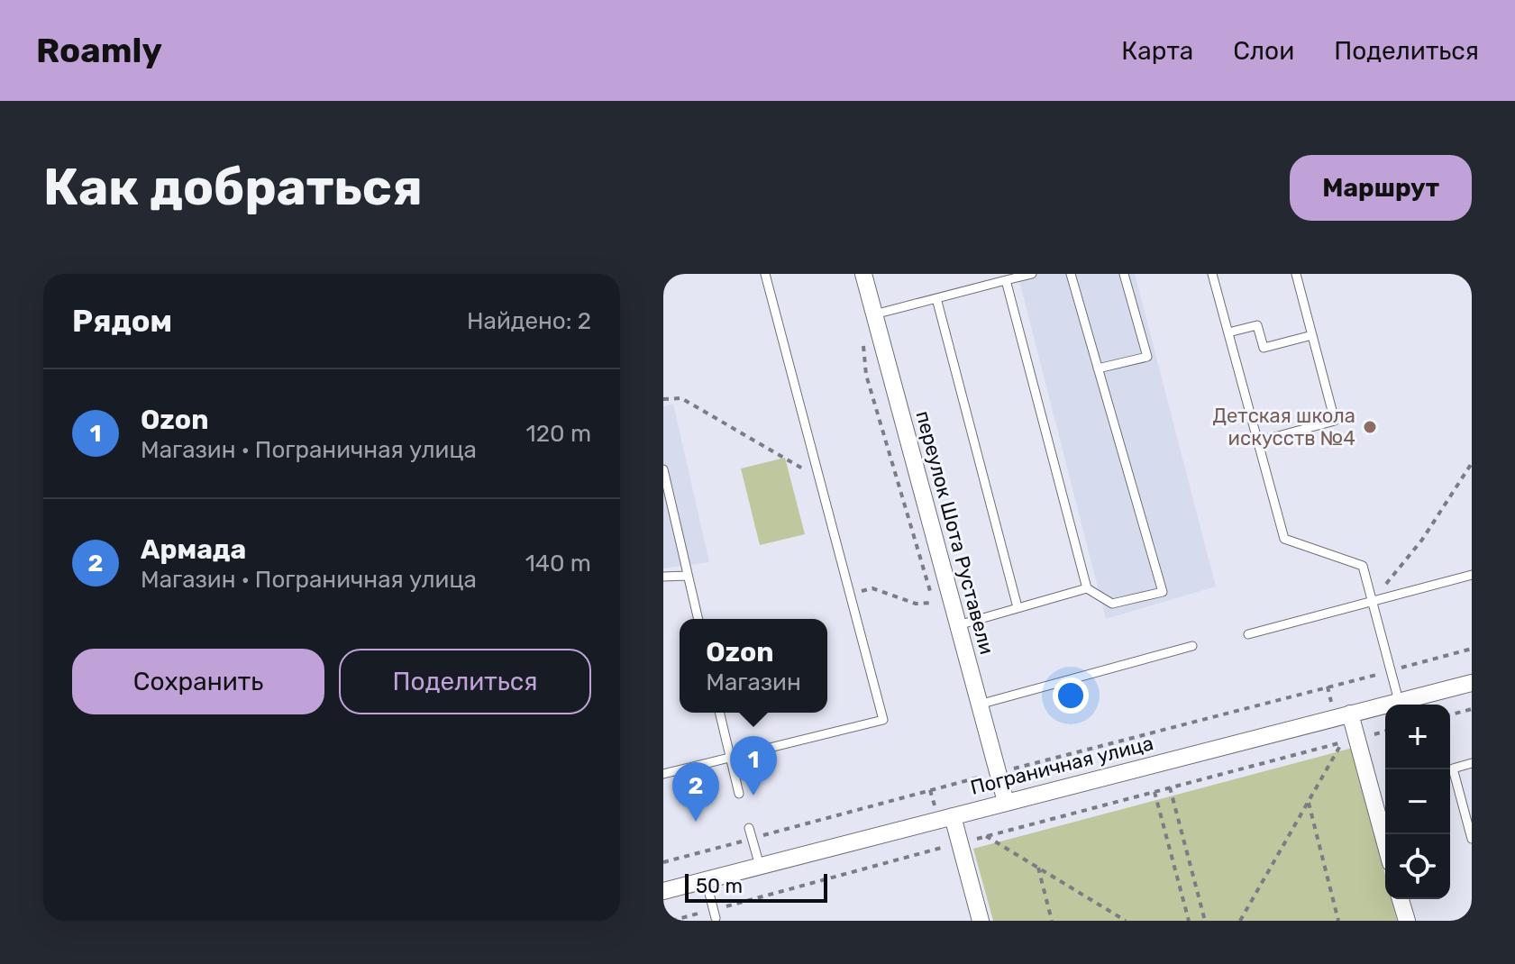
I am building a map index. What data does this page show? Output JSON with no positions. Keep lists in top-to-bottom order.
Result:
{
  "streets": {
    "street": ["переулок Шота Руставели", "Пограничная улица"]
  },
  "crossings": [
    ["переулок Шота Руставели", "Пограничная улица"]
  ],
  "places": ["Детская школа искусств №4"],
  "scale_bar": "50 m",
  "page": {
    "header": "Roamly",
    "nav": ["Карта", "Слои", "Поделиться"],
    "buttons": [
      "Маршрут",
      ["Сохранить", "Поделиться"]
    ],
    "title": "Как добраться",
    "heading": ["Рядом", "Найдено: 2"],
    "list": [
      {
        "mark": "1",
        "name": "Ozon",
        "note": "Магазин · Пограничная улица",
        "value": "120 m"
      },
      {
        "mark": "2",
        "name": "Армада",
        "note": "Магазин · Пограничная улица",
        "value": "140 m"
      }
    ],
    "popup": ["Ozon", "Магазин"],
    "map_buttons": ["+", "−"],
    "pins": ["1", "2"],
    "scale": "50 m"
  }
}
